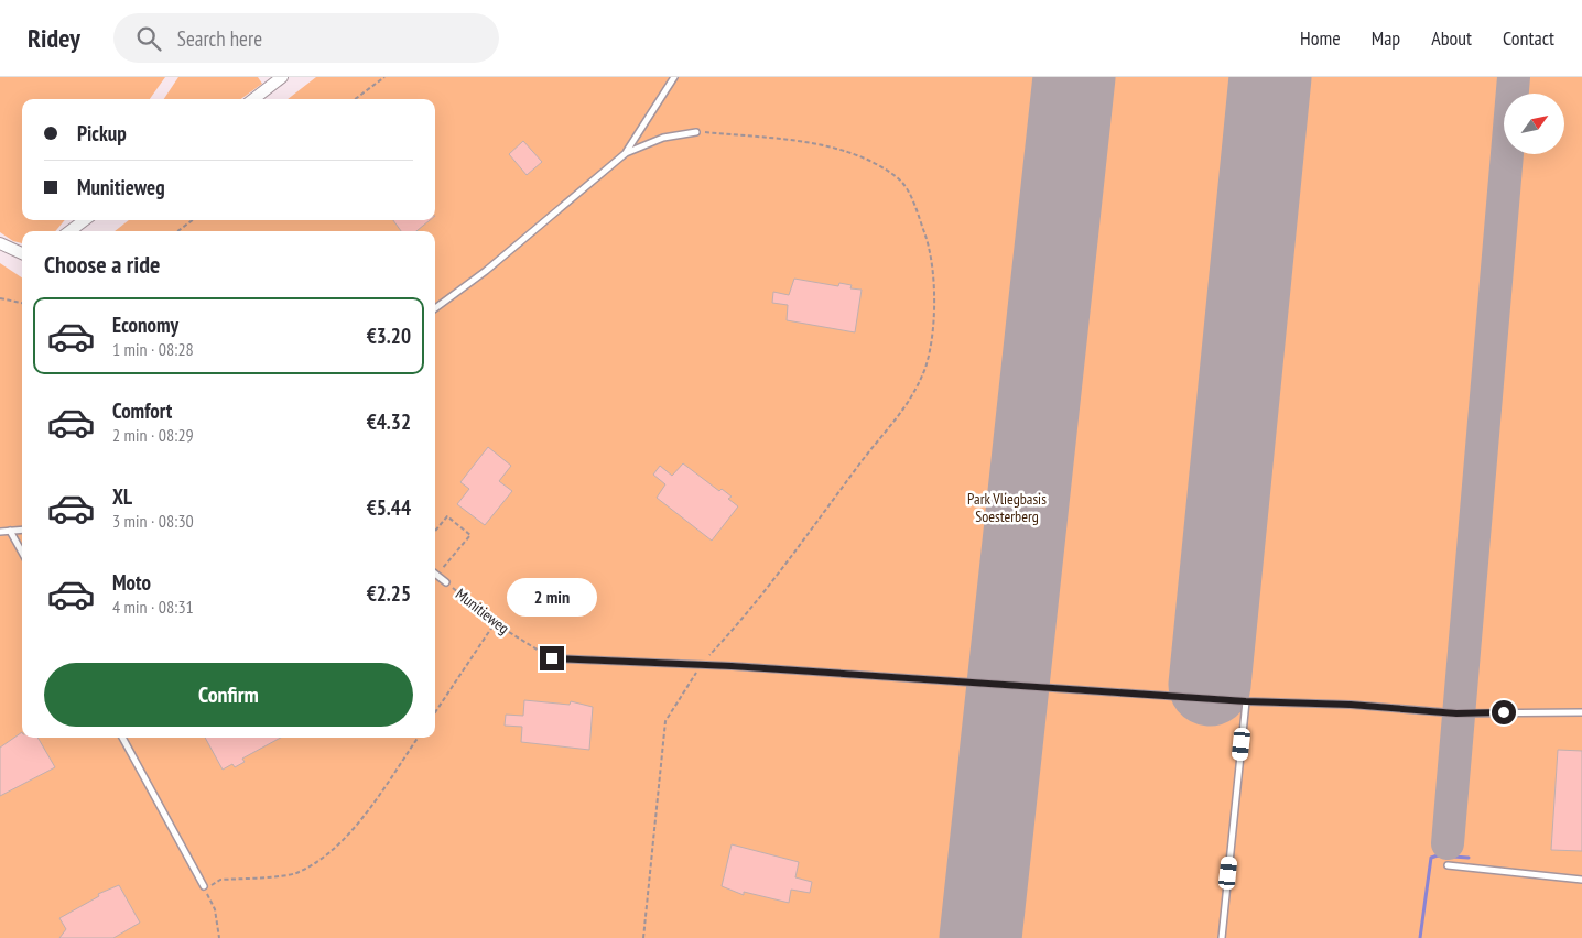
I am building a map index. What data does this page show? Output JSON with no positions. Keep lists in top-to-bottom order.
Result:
{
  "streets": {
    "lane": ["Munitieweg"]
  },
  "parks": ["Park Vliegbasis Soesterberg"],
  "north": "top right",
  "page": {
    "header": "Ridey",
    "search": "Search here",
    "nav": [
      "Home",
      "Map",
      "About",
      "Contact"
    ],
    "banner": ["Pickup", "Munitieweg"],
    "heading": "Choose a ride",
    "list": [
      {
        "name": "Economy",
        "note": "1 min · 08:28",
        "value": "€3.20"
      },
      {
        "name": "Comfort",
        "note": "2 min · 08:29",
        "value": "€4.32"
      },
      {
        "name": "XL",
        "note": "3 min · 08:30",
        "value": "€5.44"
      },
      {
        "name": "Moto",
        "note": "4 min · 08:31",
        "value": "€2.25"
      }
    ],
    "bubble": "2 min",
    "buttons": "Confirm"
  }
}
